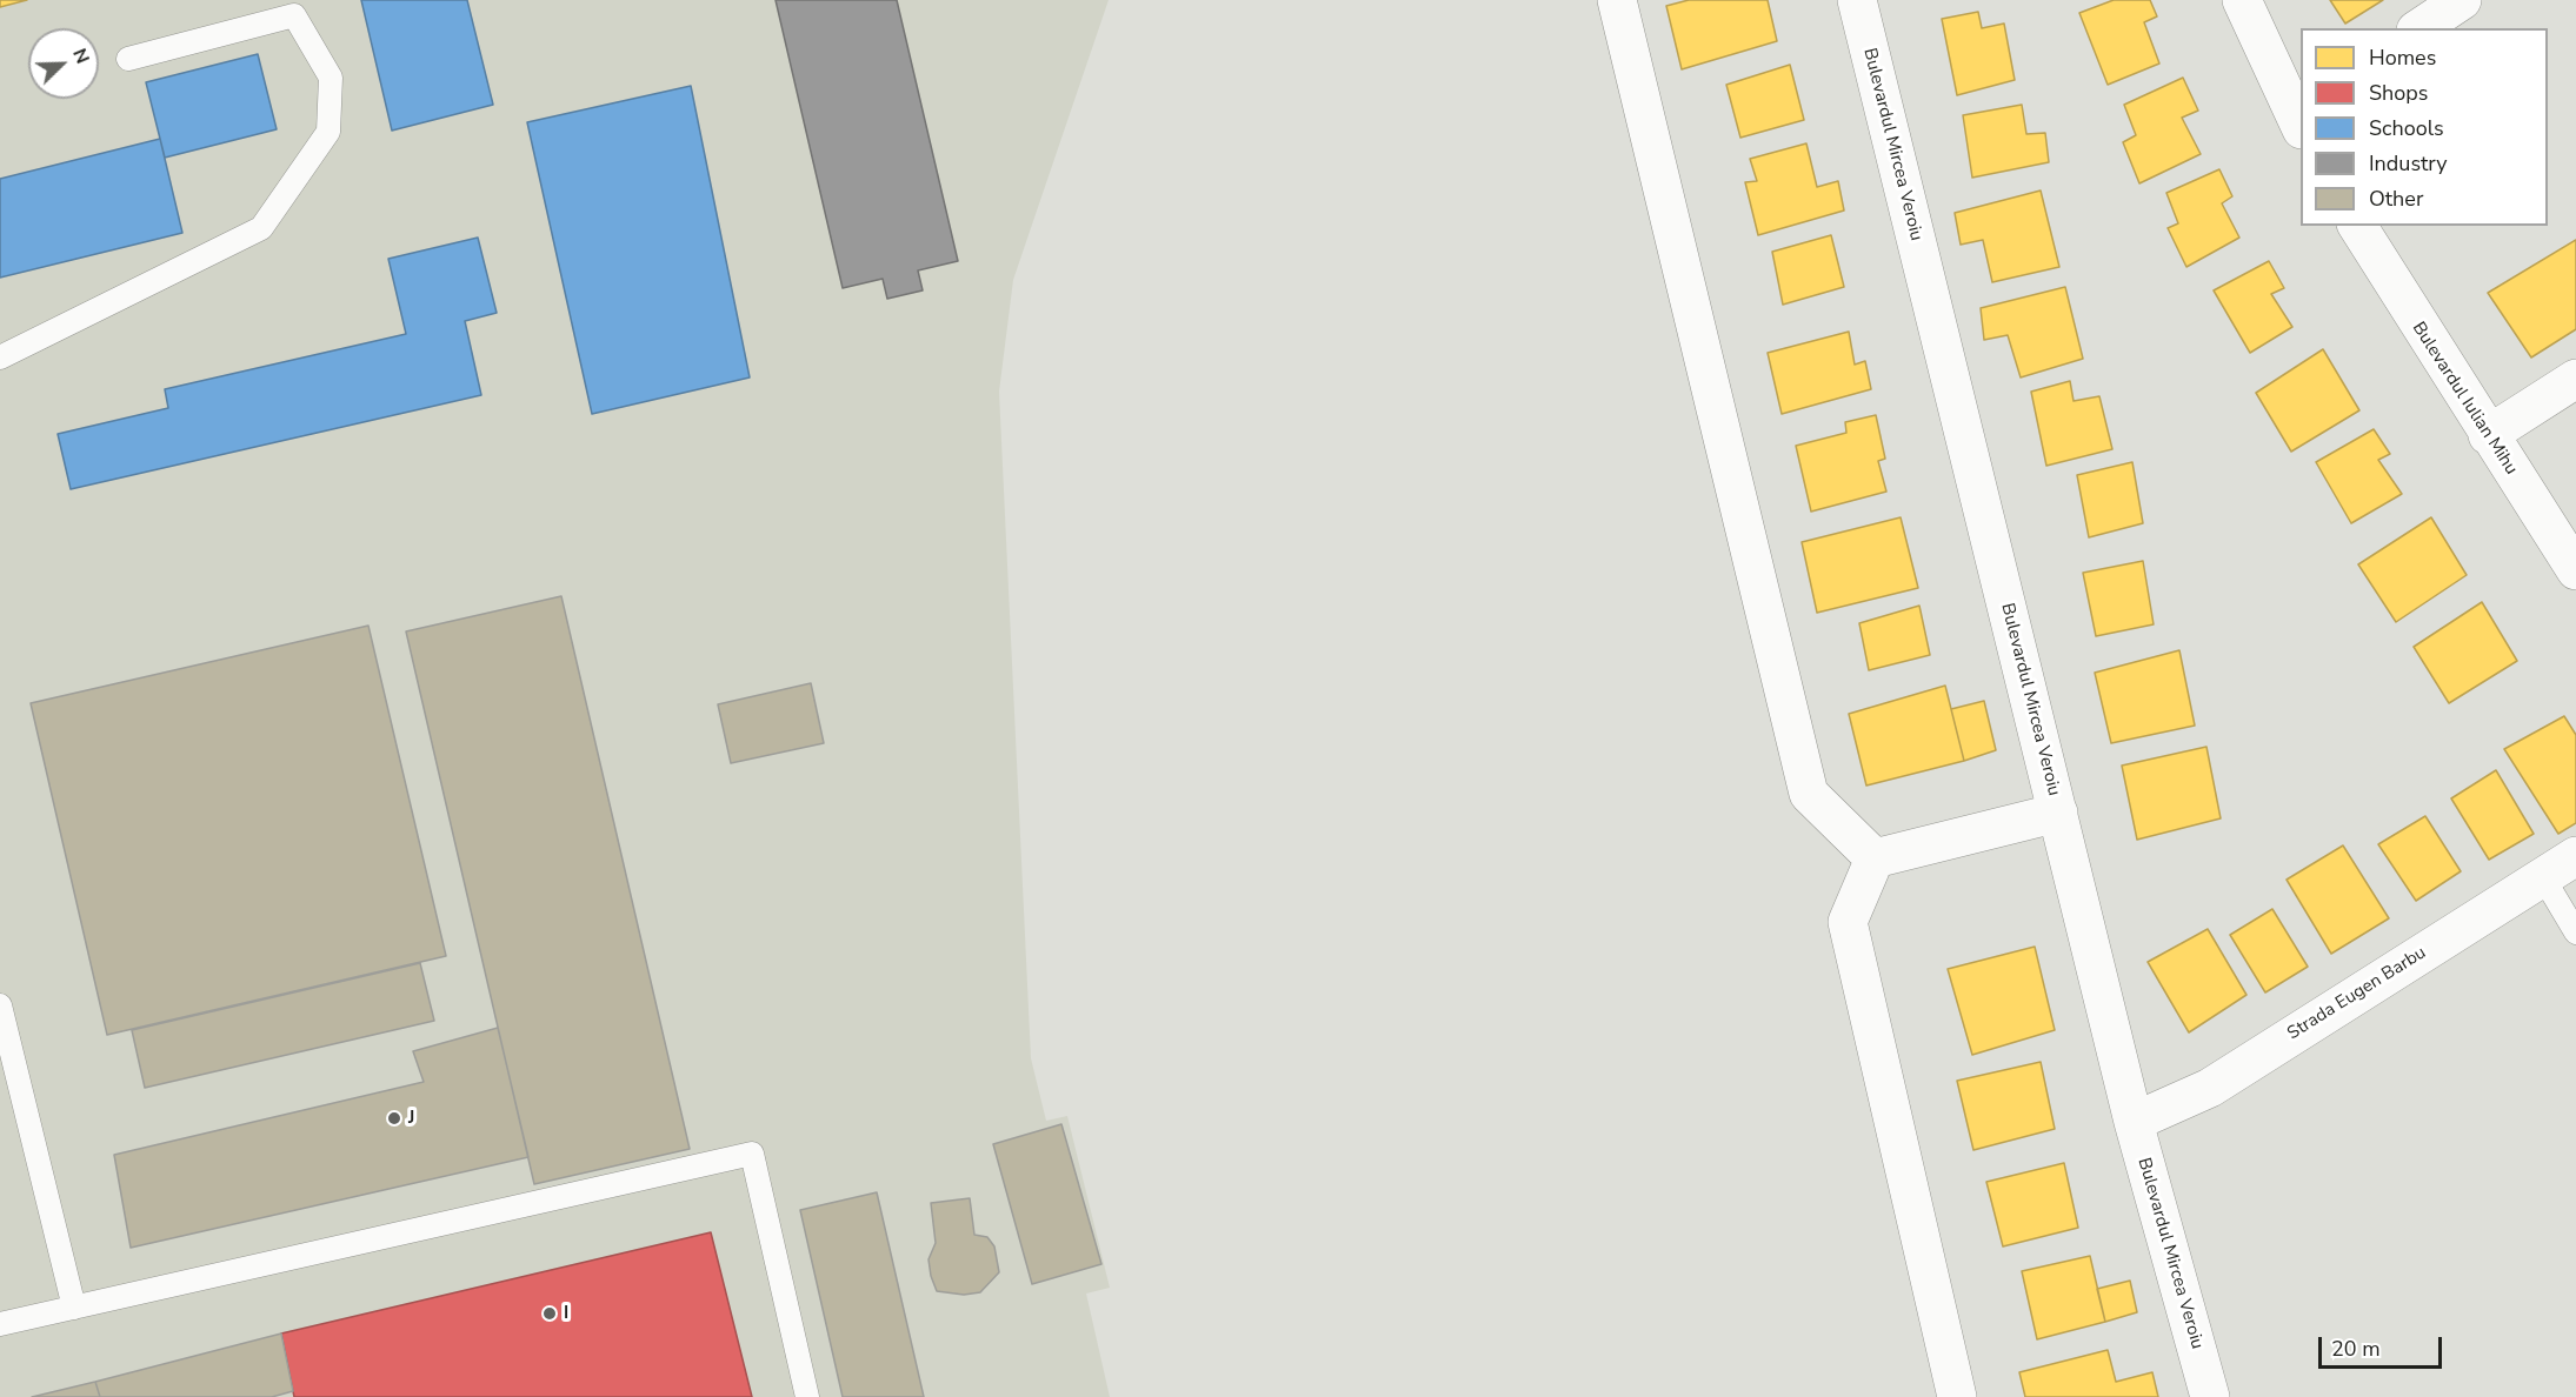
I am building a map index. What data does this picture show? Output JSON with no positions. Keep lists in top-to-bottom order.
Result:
{
  "streets": {
    "street": ["Bulevardul Mircea Veroiu", "Bulevardul Iulian Mihu", "Strada Eugen Barbu"]
  },
  "crossings": [
    ["Bulevardul Mircea Veroiu", "Strada Eugen Barbu"]
  ],
  "places": ["J", "I"],
  "legend": [
    "Homes",
    "Shops",
    "Schools",
    "Industry",
    "Other"
  ],
  "scale_bar": "20 m",
  "north": "top right"
}
